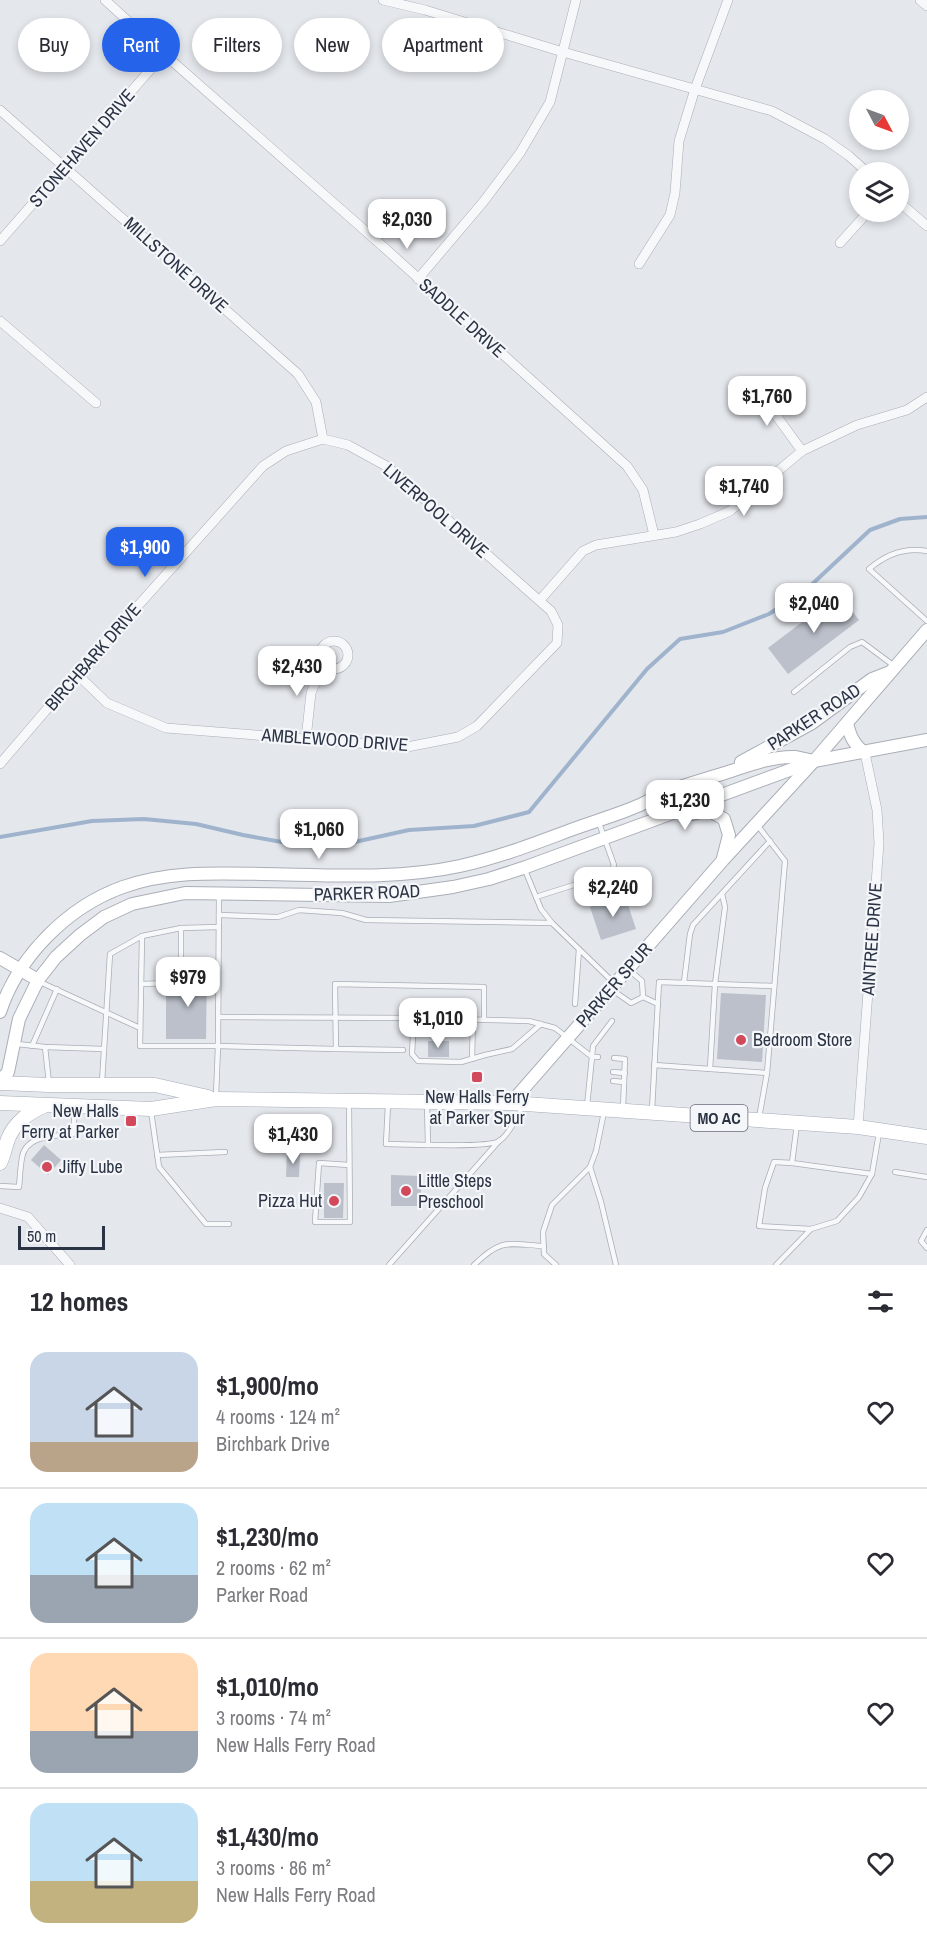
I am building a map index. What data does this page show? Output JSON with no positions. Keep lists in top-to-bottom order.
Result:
{
  "streets": {
    "main road": ["PARKER ROAD", "PARKER SPUR", "MO AC"],
    "street": [
      "STONEHAVEN DRIVE",
      "MILLSTONE DRIVE",
      "SADDLE DRIVE",
      "LIVERPOOL DRIVE",
      "BIRCHBARK DRIVE",
      "AMBLEWOOD DRIVE",
      "AINTREE DRIVE"
    ]
  },
  "crossings": [
    ["STONEHAVEN DRIVE", "MILLSTONE DRIVE"],
    ["MILLSTONE DRIVE", "LIVERPOOL DRIVE"],
    ["MILLSTONE DRIVE", "BIRCHBARK DRIVE"],
    ["LIVERPOOL DRIVE", "BIRCHBARK DRIVE"],
    ["LIVERPOOL DRIVE", "AMBLEWOOD DRIVE"],
    ["BIRCHBARK DRIVE", "AMBLEWOOD DRIVE"],
    ["PARKER ROAD", "PARKER SPUR"],
    ["PARKER ROAD", "MO AC"],
    ["AINTREE DRIVE", "MO AC"],
    ["PARKER SPUR", "MO AC"]
  ],
  "places": {
    "other": [
      "Bedroom Store",
      "Jiffy Lube",
      "Little Steps Preschool",
      "Pizza Hut"
    ],
    "transit": ["New Halls Ferry at Parker Spur", "New Halls Ferry at Parker"]
  },
  "scale_bar": "50 m",
  "north": "bottom right",
  "page": {
    "chip": [
      "Buy",
      "Rent",
      "Filters",
      "New",
      "Apartment"
    ],
    "price": [
      "$2,030",
      "$1,760",
      "$1,740",
      "$1,900",
      "$2,040",
      "$2,430",
      "$1,230",
      "$1,060",
      "$2,240",
      "$979",
      "$1,010",
      "$1,430"
    ],
    "scale": "50 m",
    "heading": "12 homes",
    "list": [
      {
        "name": "$1,900/mo",
        "note": "4 rooms · 124 m² · Birchbark Drive"
      },
      {
        "name": "$1,230/mo",
        "note": "2 rooms · 62 m² · Parker Road"
      },
      {
        "name": "$1,010/mo",
        "note": "3 rooms · 74 m² · New Halls Ferry Road"
      },
      {
        "name": "$1,430/mo",
        "note": "3 rooms · 86 m² · New Halls Ferry Road"
      }
    ]
  }
}
